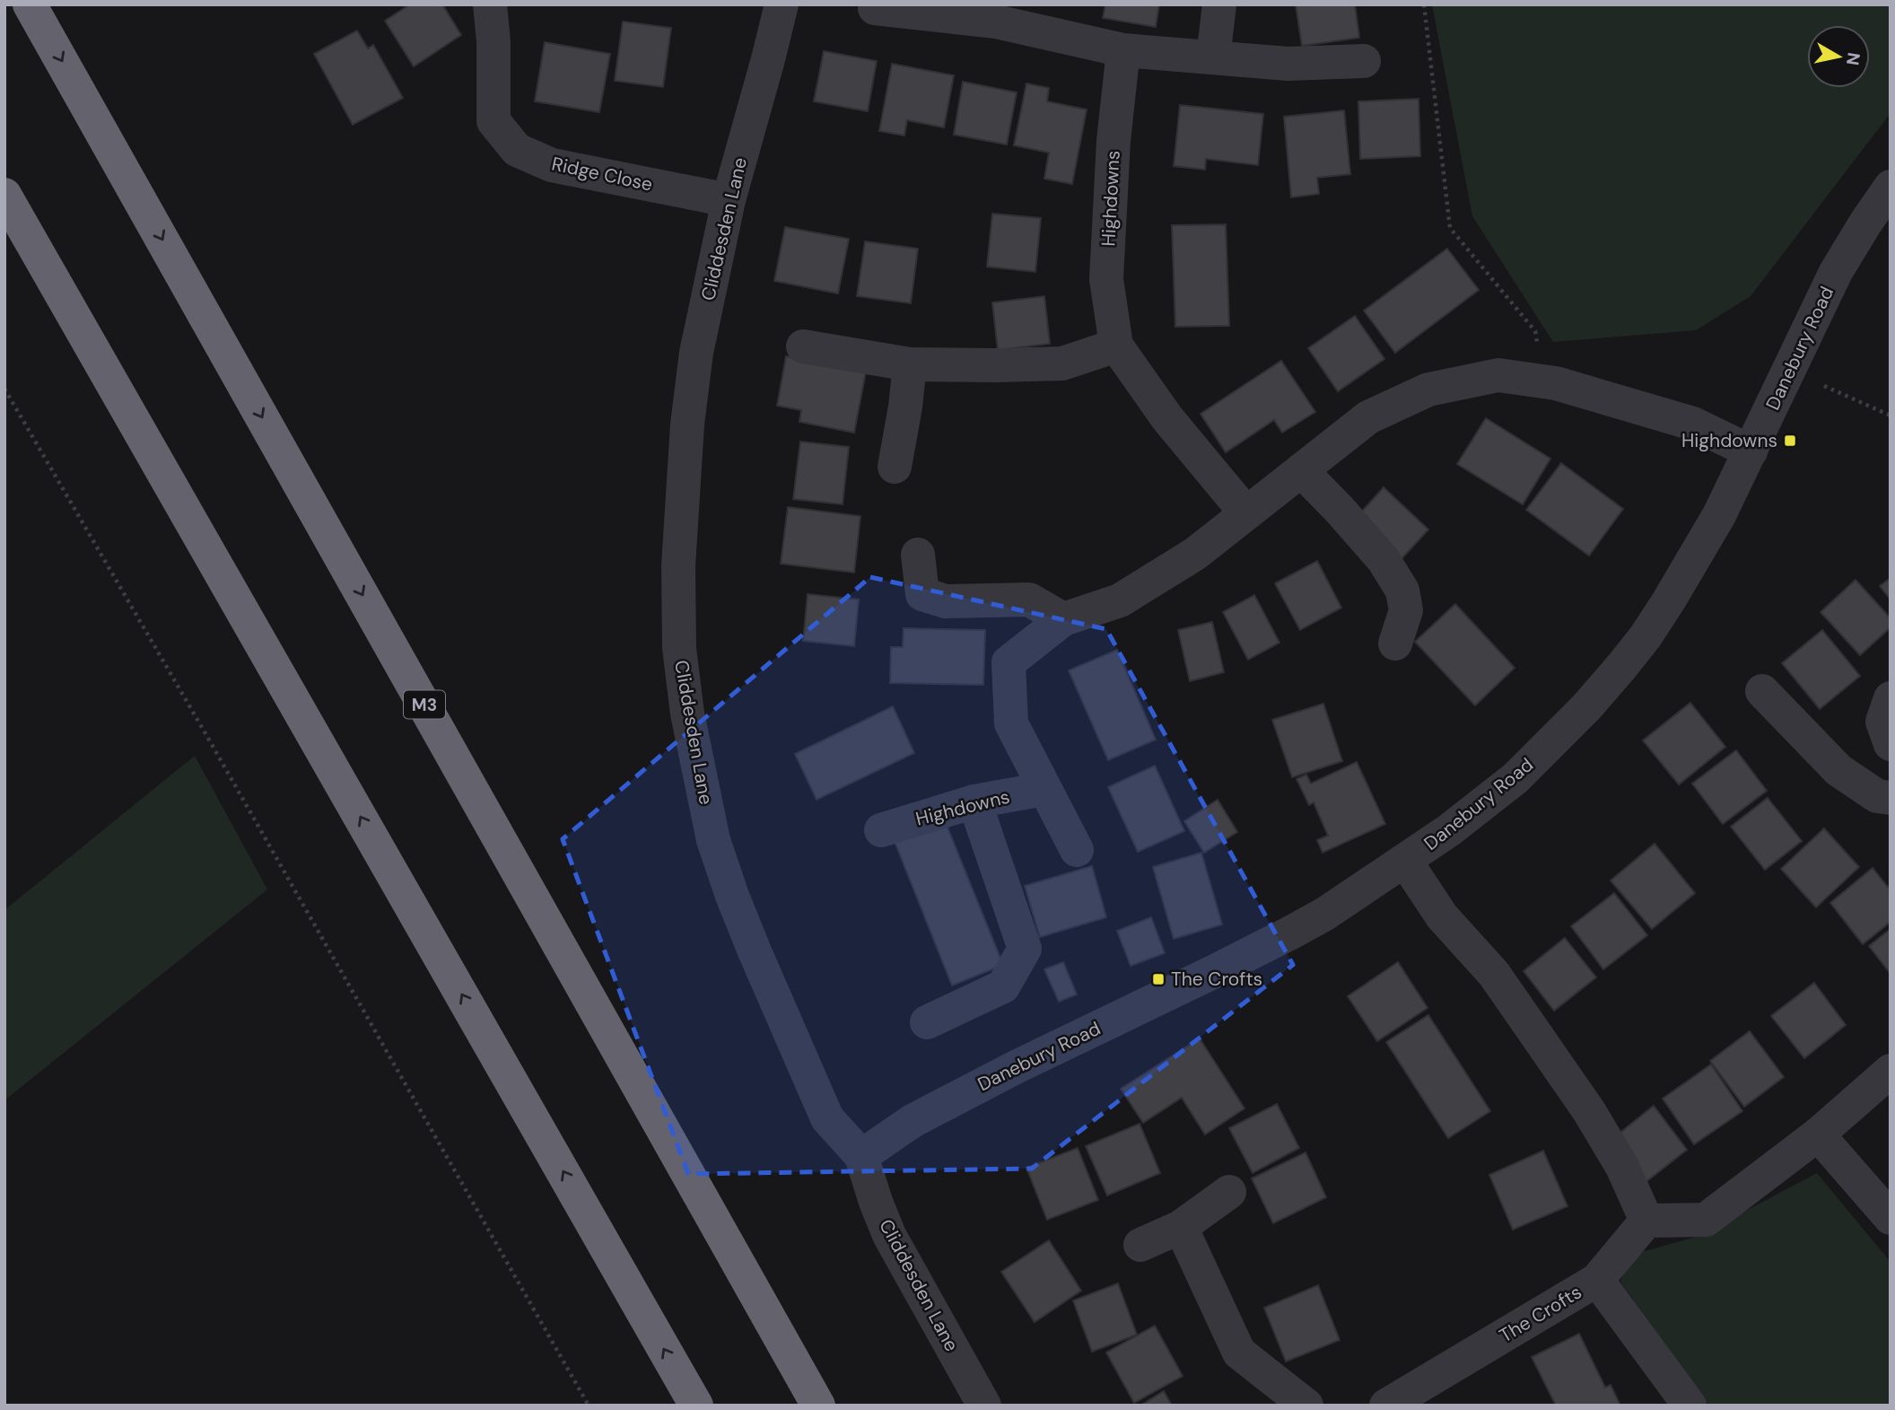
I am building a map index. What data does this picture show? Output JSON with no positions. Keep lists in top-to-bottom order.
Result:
{
  "streets": {
    "highway": ["M3"],
    "street": [
      "Ridge Close",
      "Highdowns",
      "Cliddesden Lane",
      "Danebury Road",
      "The Crofts"
    ]
  },
  "crossings": [
    ["Ridge Close", "Cliddesden Lane"],
    ["Cliddesden Lane", "Danebury Road"]
  ],
  "places": {
    "transit": ["Highdowns", "The Crofts"]
  },
  "north": "right"
}
